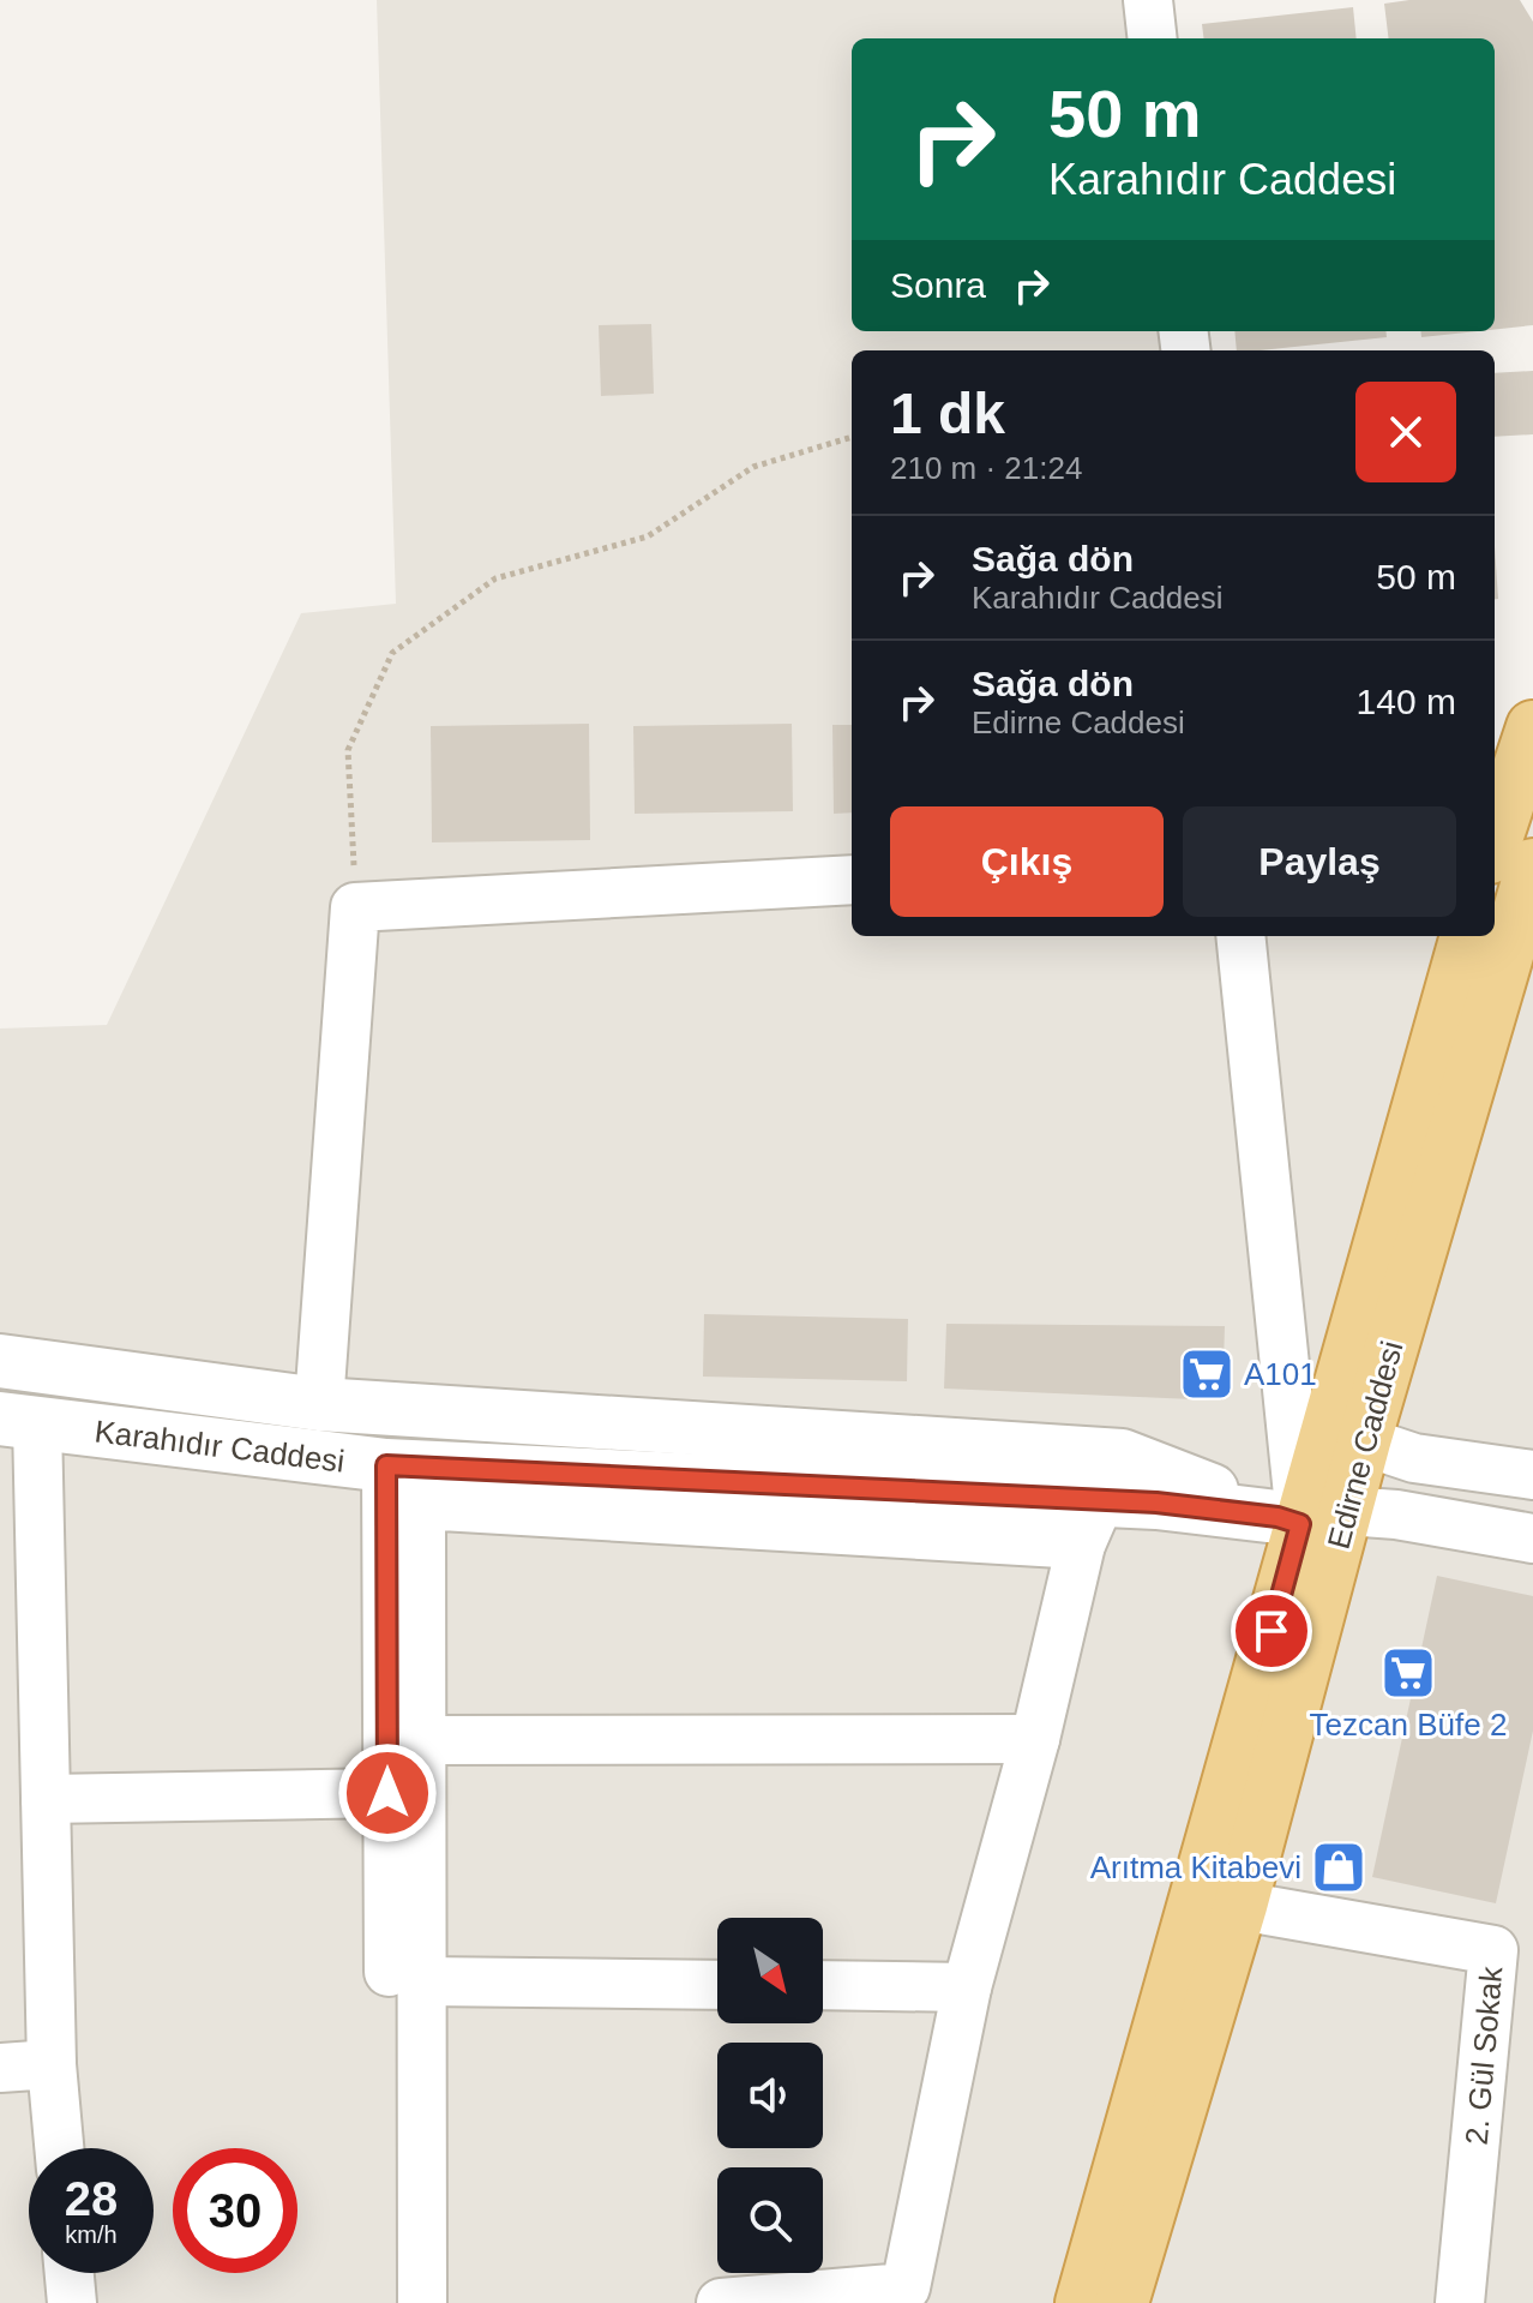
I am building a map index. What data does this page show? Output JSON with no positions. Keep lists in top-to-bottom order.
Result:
{
  "streets": {
    "highway": ["Edirne Caddesi"],
    "street": ["Karahıdır Caddesi", "2. Gül Sokak"]
  },
  "crossings": [
    ["Edirne Caddesi", "Karahıdır Caddesi"],
    ["Edirne Caddesi", "2. Gül Sokak"]
  ],
  "places": {
    "supermarket": ["A101", "Tezcan Büfe 2"],
    "shop": ["Arıtma Kitabevi"]
  },
  "north": "bottom right",
  "page": {
    "turn": ["50 m", "Karahıdır Caddesi"],
    "then": "Sonra",
    "heading": ["1 dk", "210 m · 21:24"],
    "list": [
      {
        "name": "Sağa dön",
        "note": "Karahıdır Caddesi",
        "value": "50 m"
      },
      {
        "name": "Sağa dön",
        "note": "Edirne Caddesi",
        "value": "140 m"
      }
    ],
    "buttons": ["Çıkış", "Paylaş"],
    "speed": "28 km/h",
    "limit": "30"
  }
}
